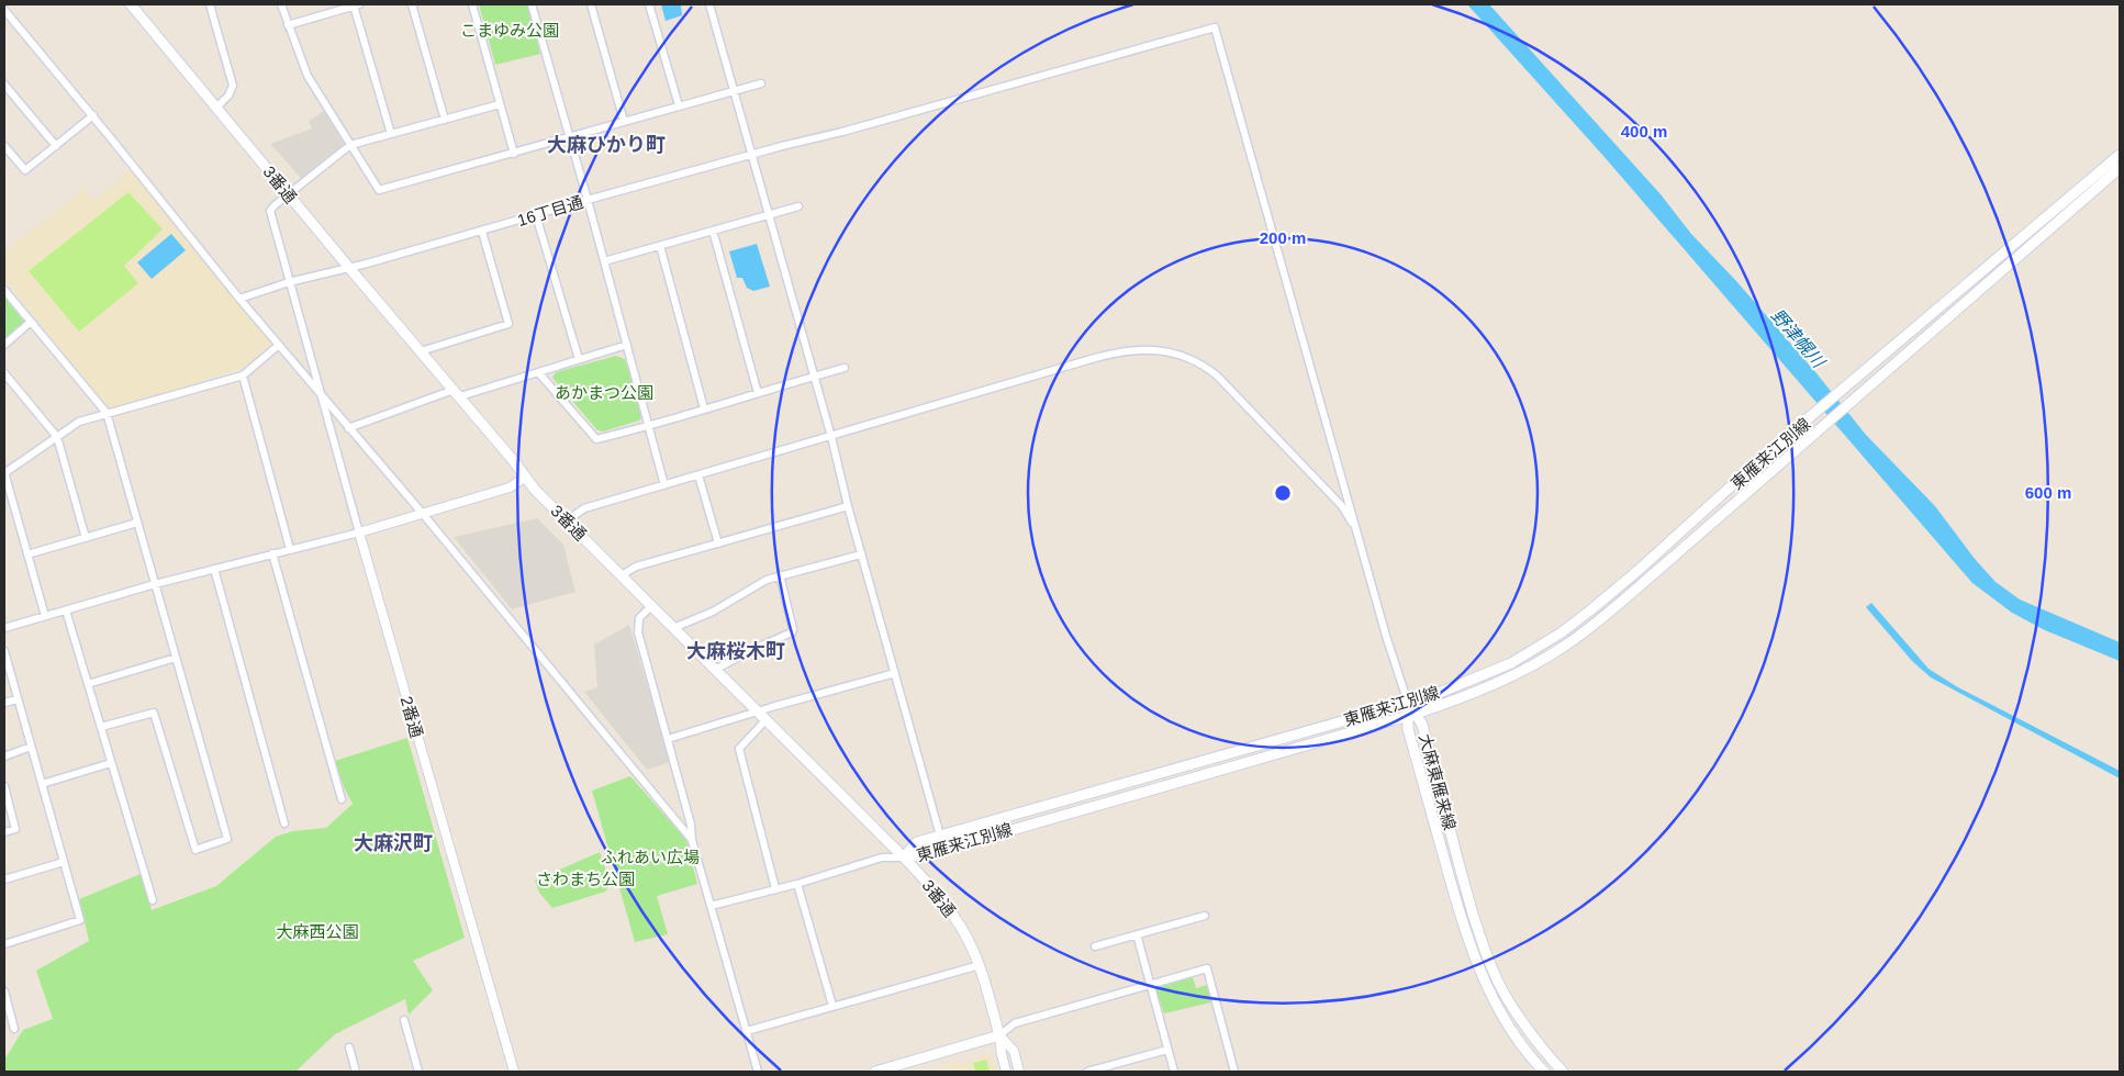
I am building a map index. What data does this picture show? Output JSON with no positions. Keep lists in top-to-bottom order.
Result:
{
  "streets": {
    "main road": ["3番通", "東雁来江別線", "大麻東雁来線"],
    "street": ["16丁目通", "2番通"]
  },
  "crossings": [
    ["3番通", "16丁目通"],
    ["3番通", "東雁来江別線"],
    ["東雁来江別線", "大麻東雁来線"]
  ],
  "districts": ["大麻ひかり町", "大麻桜木町", "大麻沢町"],
  "water": ["野津幌川"],
  "parks": [
    "こまゆみ公園",
    "あかまつ公園",
    "ふれあい広場",
    "さわまち公園",
    "大麻西公園"
  ],
  "rings": ["400 m", "200 m", "600 m"]
}
